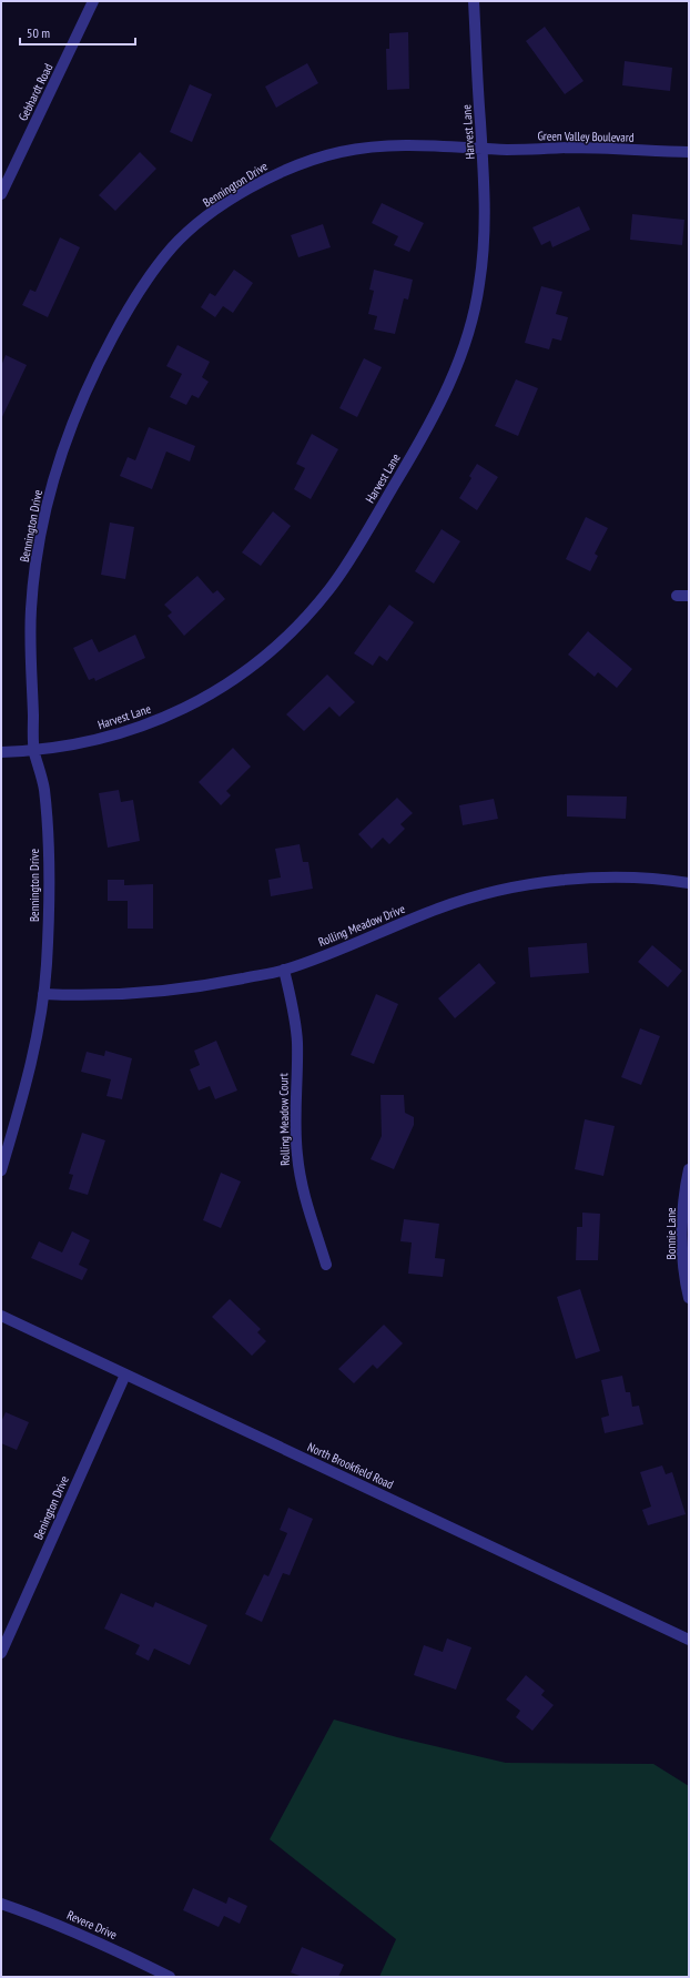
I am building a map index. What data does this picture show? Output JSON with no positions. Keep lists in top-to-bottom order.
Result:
{
  "streets": {
    "street": [
      "Gebhardt Road",
      "Harvest Lane",
      "Green Valley Boulevard",
      "Bennington Drive",
      "Rolling Meadow Drive",
      "Rolling Meadow Court",
      "Bonnie Lane",
      "North Brookfield Road",
      "Benington Drive",
      "Revere Drive"
    ]
  },
  "crossings": [
    ["Harvest Lane", "Green Valley Boulevard"],
    ["Harvest Lane", "Bennington Drive"],
    ["Green Valley Boulevard", "Bennington Drive"],
    ["Bennington Drive", "Rolling Meadow Drive"],
    ["Rolling Meadow Drive", "Rolling Meadow Court"],
    ["North Brookfield Road", "Benington Drive"]
  ],
  "scale_bar": "50 m"
}
